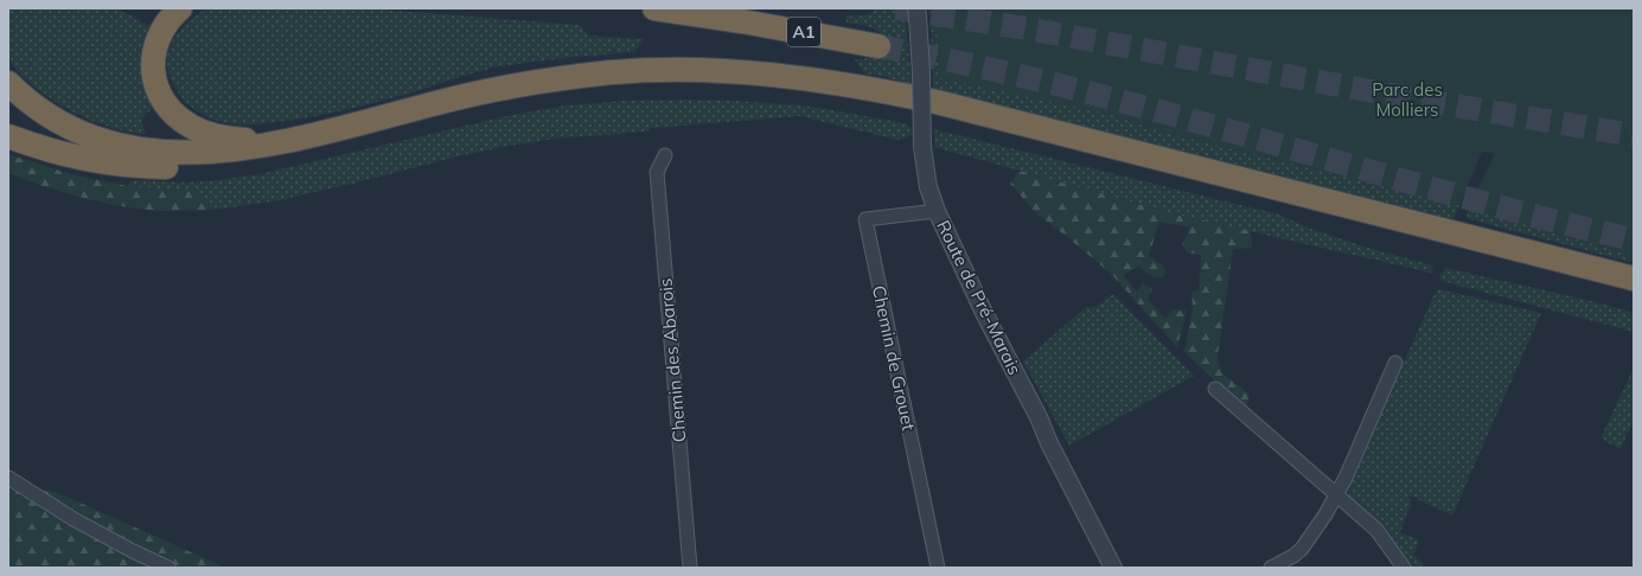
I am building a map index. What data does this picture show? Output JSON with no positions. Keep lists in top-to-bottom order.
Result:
{
  "streets": {
    "highway": ["A1"],
    "street": ["Route de Pré-Marais", "Chemin de Grouet", "Chemin des Abarois"]
  },
  "crossings": [
    ["Route de Pré-Marais", "Chemin de Grouet"]
  ],
  "parks": ["Parc des Molliers"]
}
